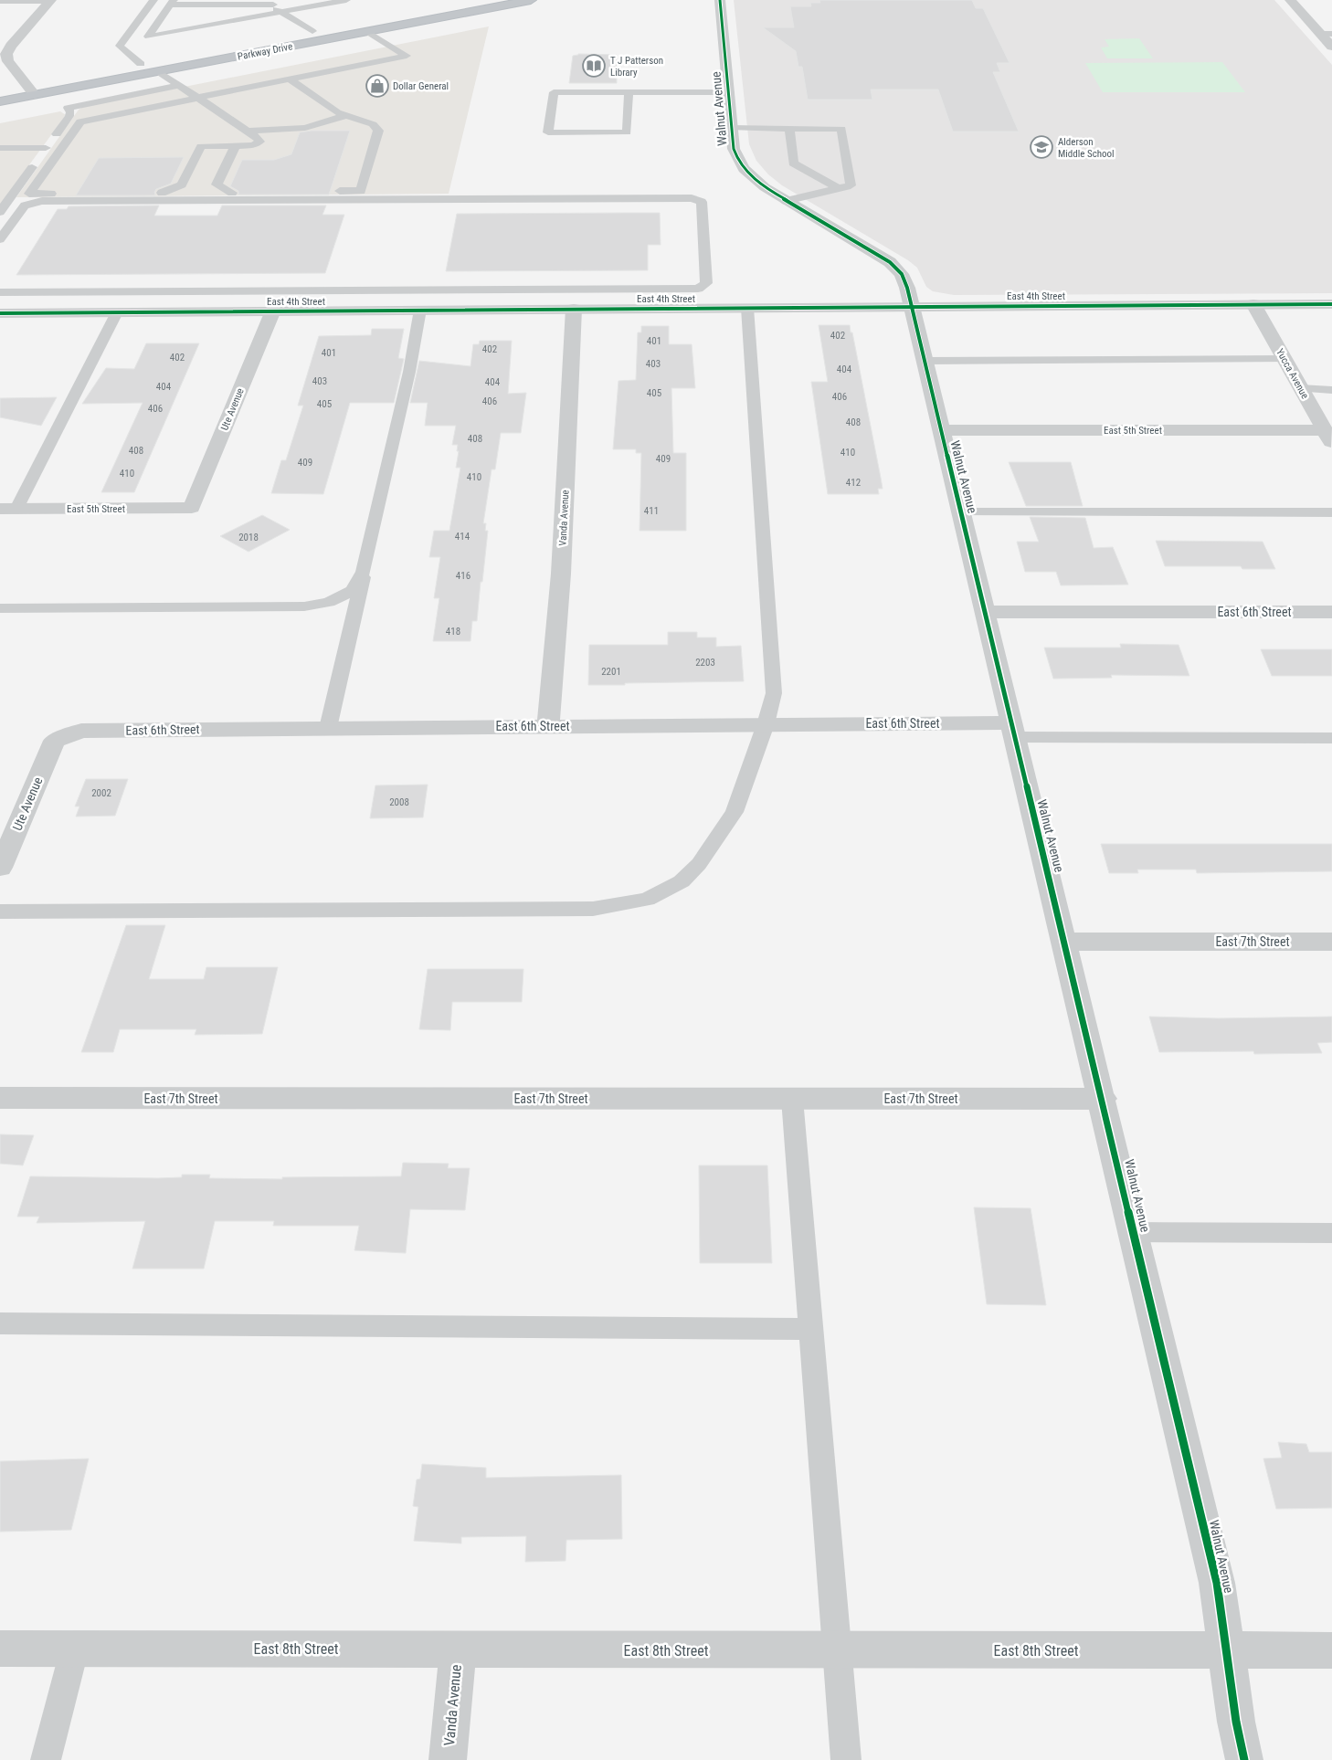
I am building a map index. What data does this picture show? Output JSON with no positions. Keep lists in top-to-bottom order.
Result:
{
  "streets": {
    "highway": ["Parkway Drive"],
    "street": [
      "Walnut Avenue",
      "East 4th Street",
      "Yucca Avenue",
      "Ute Avenue",
      "East 5th Street",
      "Vanda Avenue",
      "East 6th Street",
      "East 7th Street",
      "East 8th Street"
    ]
  },
  "crossings": [
    ["Walnut Avenue", "East 4th Street"],
    ["Walnut Avenue", "East 5th Street"],
    ["Walnut Avenue", "East 6th Street"],
    ["Walnut Avenue", "East 7th Street"],
    ["Walnut Avenue", "East 8th Street"],
    ["East 4th Street", "Yucca Avenue"],
    ["East 4th Street", "Ute Avenue"],
    ["East 4th Street", "Vanda Avenue"],
    ["Yucca Avenue", "East 5th Street"],
    ["Ute Avenue", "East 5th Street"],
    ["Ute Avenue", "East 6th Street"],
    ["Vanda Avenue", "East 6th Street"],
    ["Vanda Avenue", "East 8th Street"]
  ],
  "places": {
    "library": ["T J Patterson Library"],
    "shop": ["Dollar General"],
    "school or university": ["Alderson Middle School"]
  },
  "house_numbers": [
    "402",
    "401",
    "402",
    "401",
    "402",
    "403",
    "404",
    "403",
    "404",
    "404",
    "405",
    "406",
    "406",
    "405",
    "406",
    "408",
    "408",
    "408",
    "410",
    "409",
    "409",
    "410",
    "410",
    "412",
    "411",
    "414",
    "2018",
    "416",
    "418",
    "2203",
    "2201",
    "2002",
    "2008"
  ]
}
